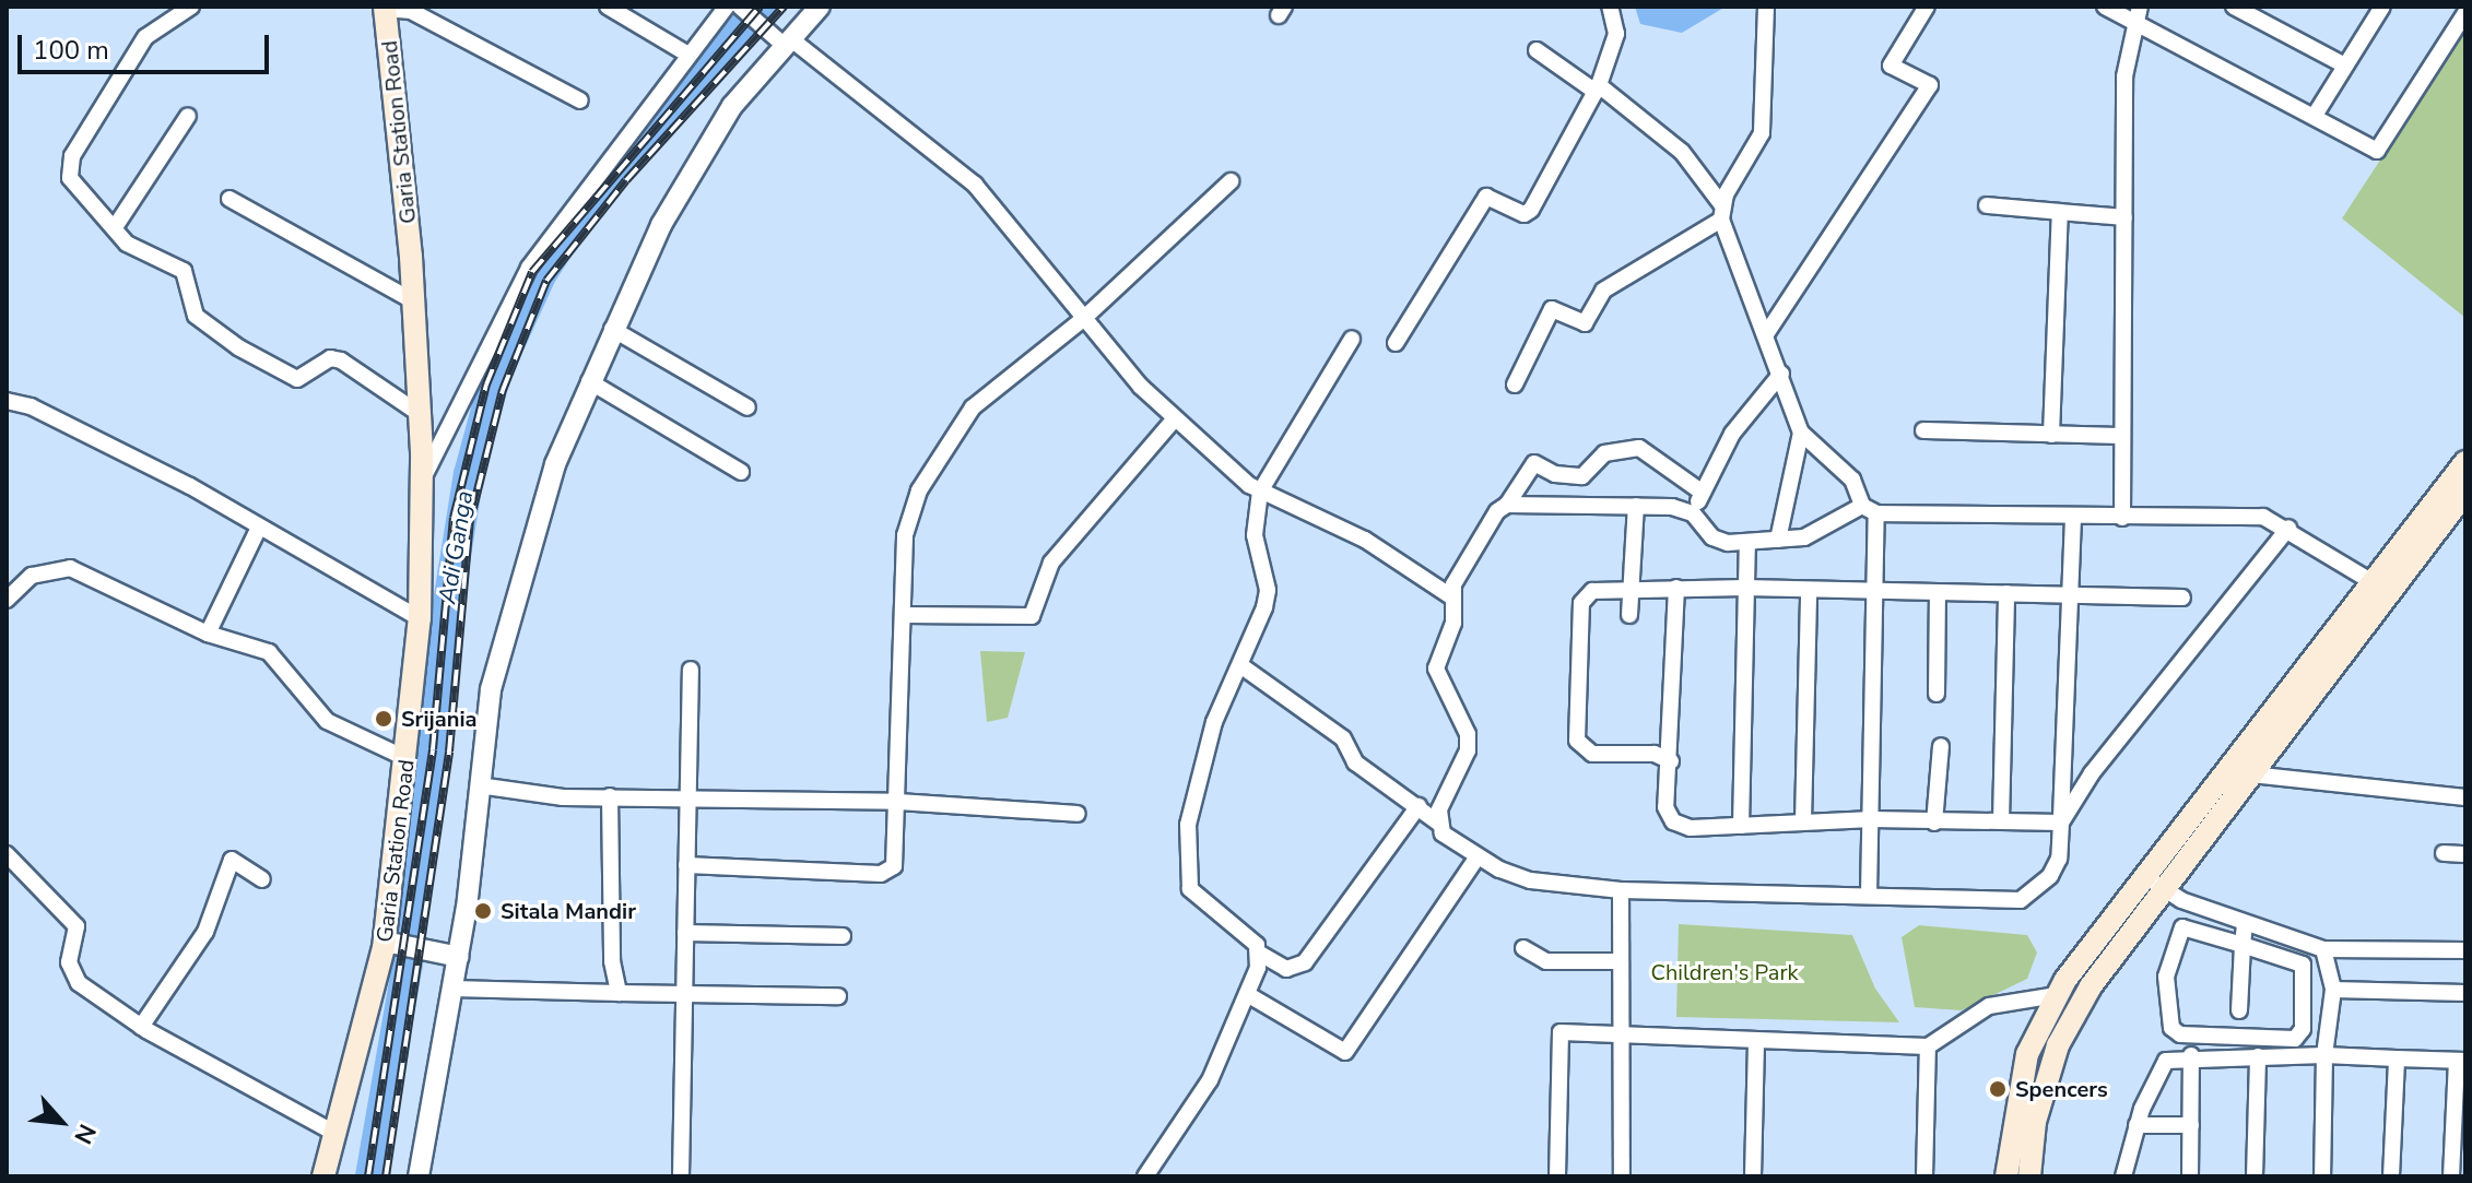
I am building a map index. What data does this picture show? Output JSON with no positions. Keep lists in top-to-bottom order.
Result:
{
  "streets": {
    "main road": ["Garia Station Road"]
  },
  "water": ["Adi Ganga"],
  "parks": ["Children's Park"],
  "places": ["Srijania", "Sitala Mandir", "Spencers"],
  "scale_bar": "100 m",
  "north": "bottom right"
}
